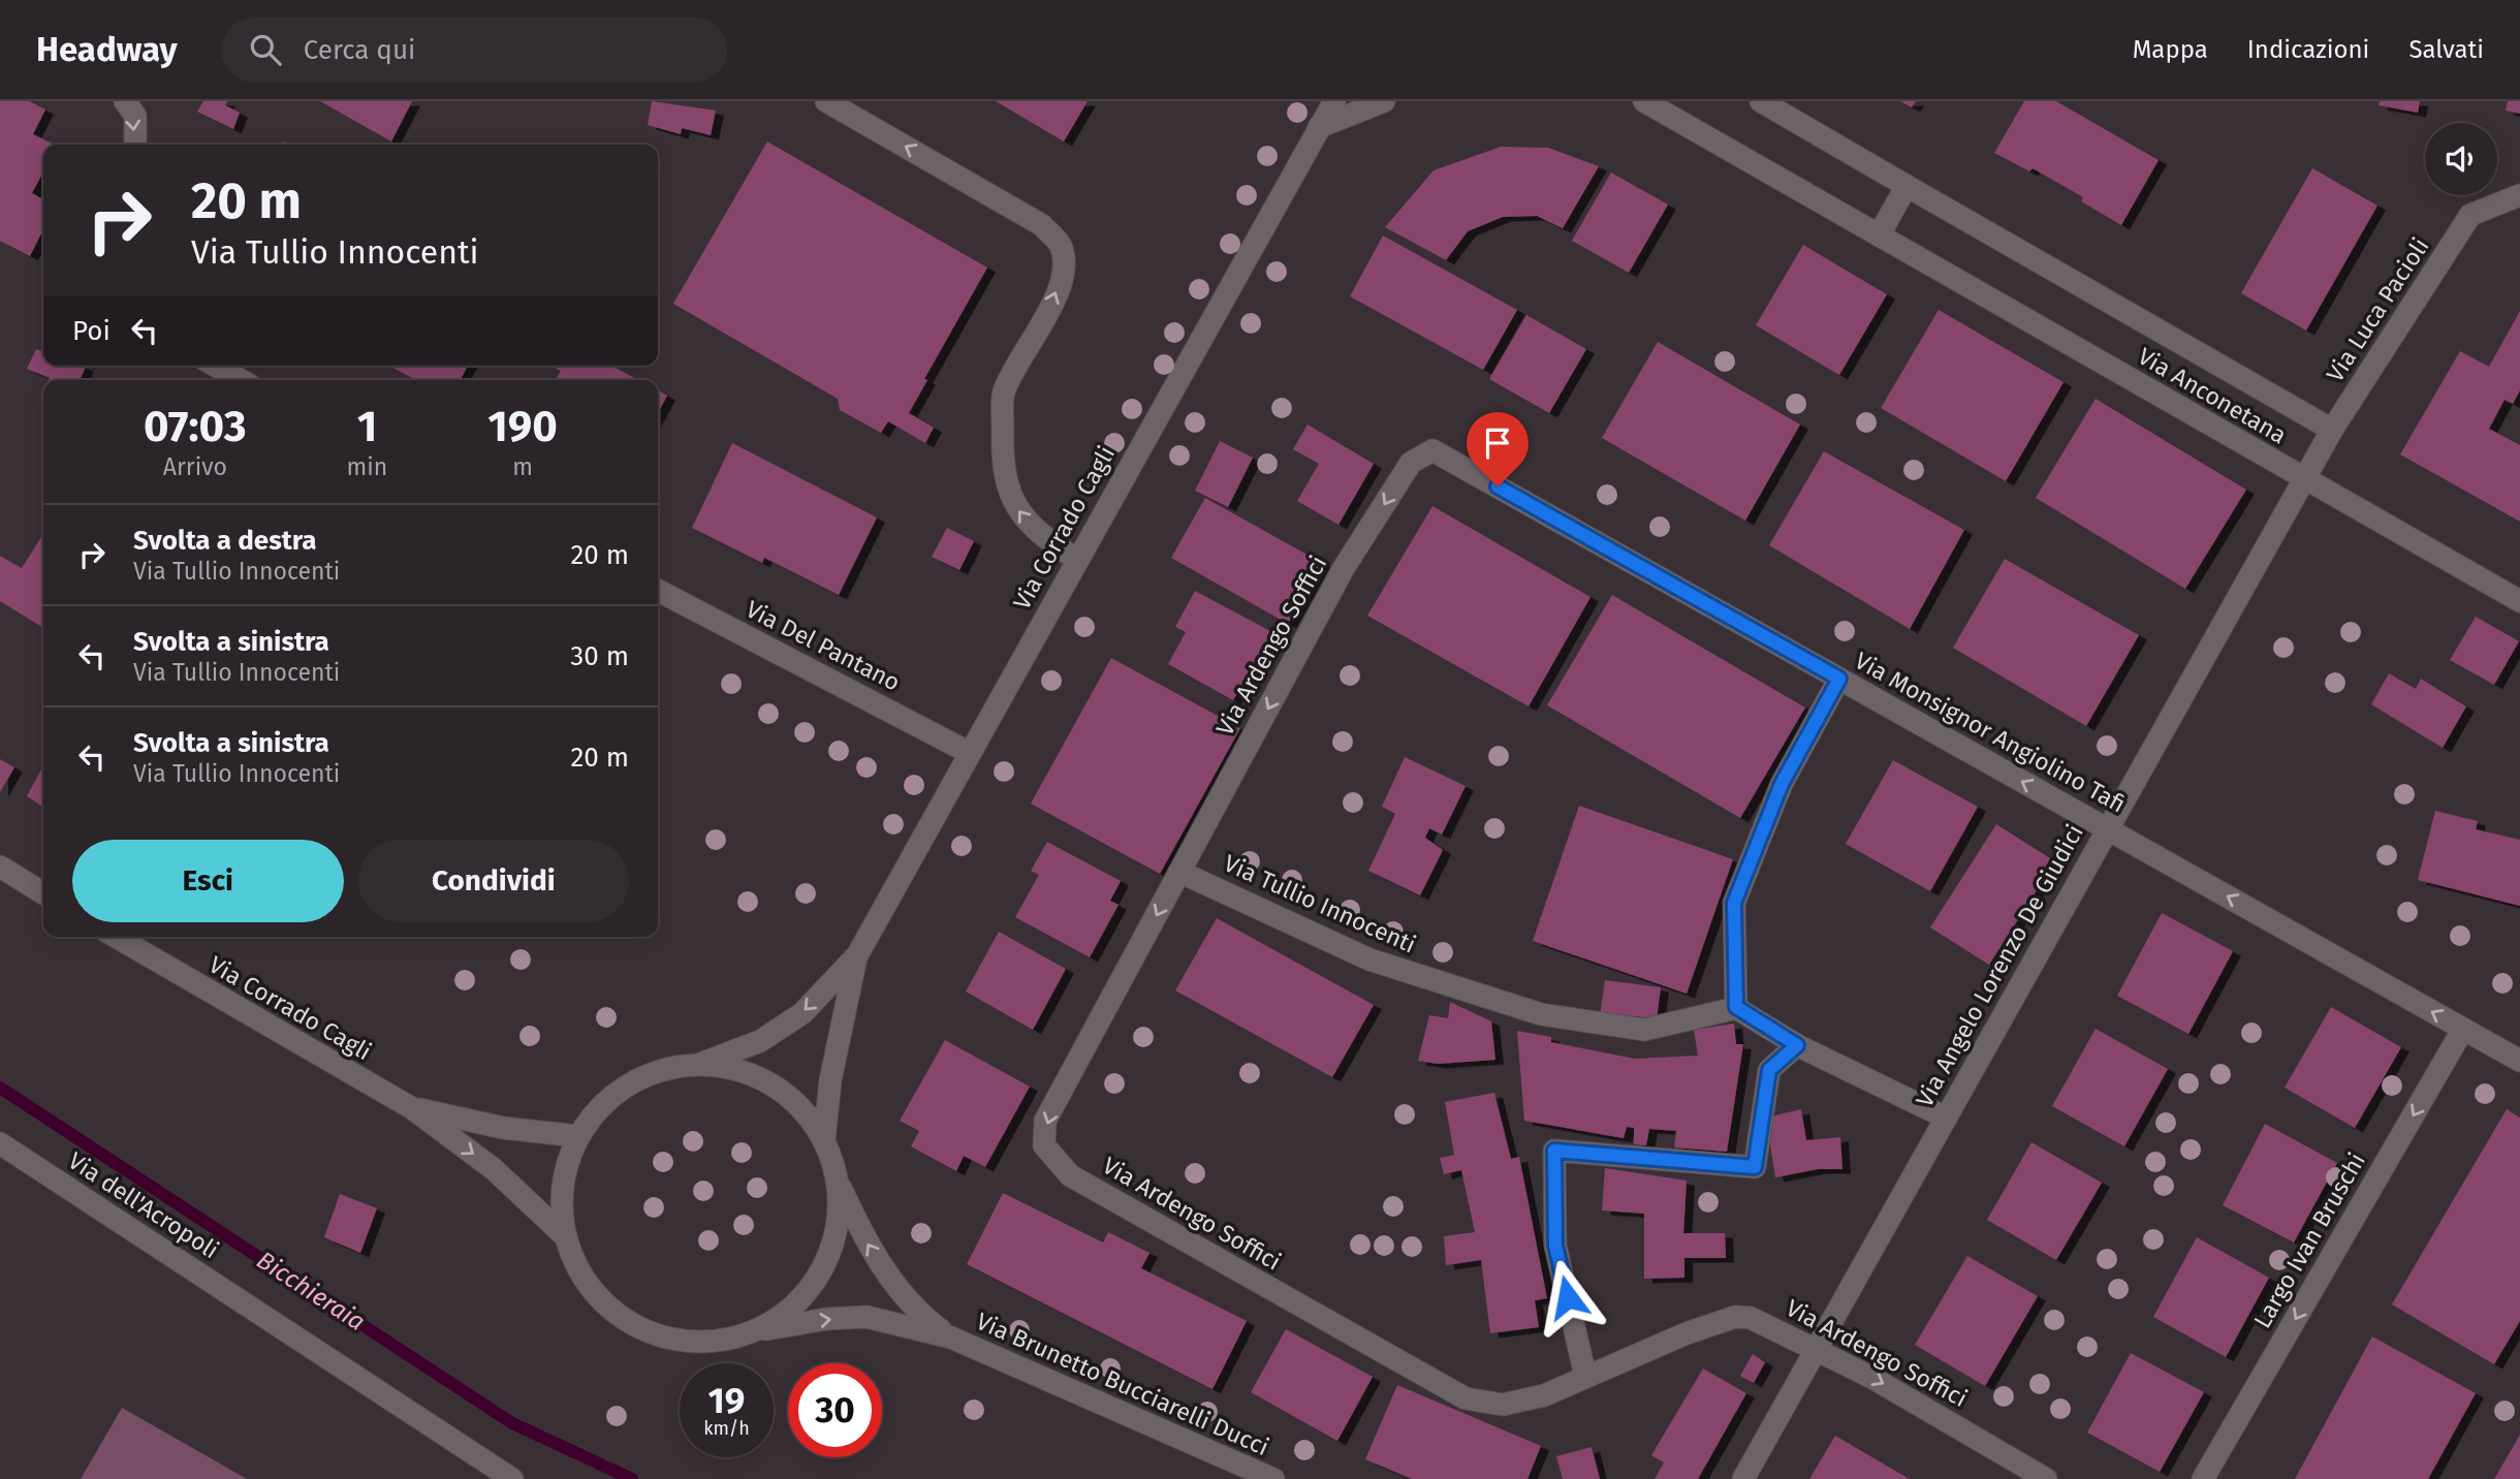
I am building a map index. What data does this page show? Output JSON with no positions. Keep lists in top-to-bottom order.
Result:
{
  "streets": {
    "street": [
      "Via Luca Pacioli",
      "Via Anconetana",
      "Via Corrado Cagli",
      "Via Del Pantano",
      "Via Ardengo Soffici",
      "Via Monsignor Angiolino Tafi",
      "Via Tullio Innocenti",
      "Via Angelo Lorenzo De Giudici",
      "Via dell'Acropoli",
      "Largo Ivan Bruschi",
      "Via Brunetto Bucciarelli Ducci"
    ]
  },
  "crossings": [
    ["Via Luca Pacioli", "Via Anconetana"],
    ["Via Luca Pacioli", "Via Angelo Lorenzo De Giudici"],
    ["Via Anconetana", "Via Angelo Lorenzo De Giudici"],
    ["Via Corrado Cagli", "Via Del Pantano"],
    ["Via Ardengo Soffici", "Via Monsignor Angiolino Tafi"],
    ["Via Ardengo Soffici", "Via Tullio Innocenti"],
    ["Via Ardengo Soffici", "Via Angelo Lorenzo De Giudici"],
    ["Via Monsignor Angiolino Tafi", "Via Angelo Lorenzo De Giudici"],
    ["Via Monsignor Angiolino Tafi", "Largo Ivan Bruschi"]
  ],
  "one_way": ["Via Monsignor Angiolino Tafi", "Largo Ivan Bruschi"],
  "water": ["Bicchieraia"],
  "page": {
    "header": "Headway",
    "search": "Cerca qui",
    "nav": ["Mappa", "Indicazioni", "Salvati"],
    "turn": ["20 m", "Via Tullio Innocenti"],
    "then": "Poi",
    "eta": [
      "07:03",
      "Arrivo",
      "1",
      "min",
      "190",
      "m"
    ],
    "list": [
      {
        "name": "Svolta a destra",
        "note": "Via Tullio Innocenti",
        "value": "20 m"
      },
      {
        "name": "Svolta a sinistra",
        "note": "Via Tullio Innocenti",
        "value": "30 m"
      },
      {
        "name": "Svolta a sinistra",
        "note": "Via Tullio Innocenti",
        "value": "20 m"
      }
    ],
    "buttons": ["Esci", "Condividi"],
    "speed": "19 km/h",
    "limit": "30"
  }
}
